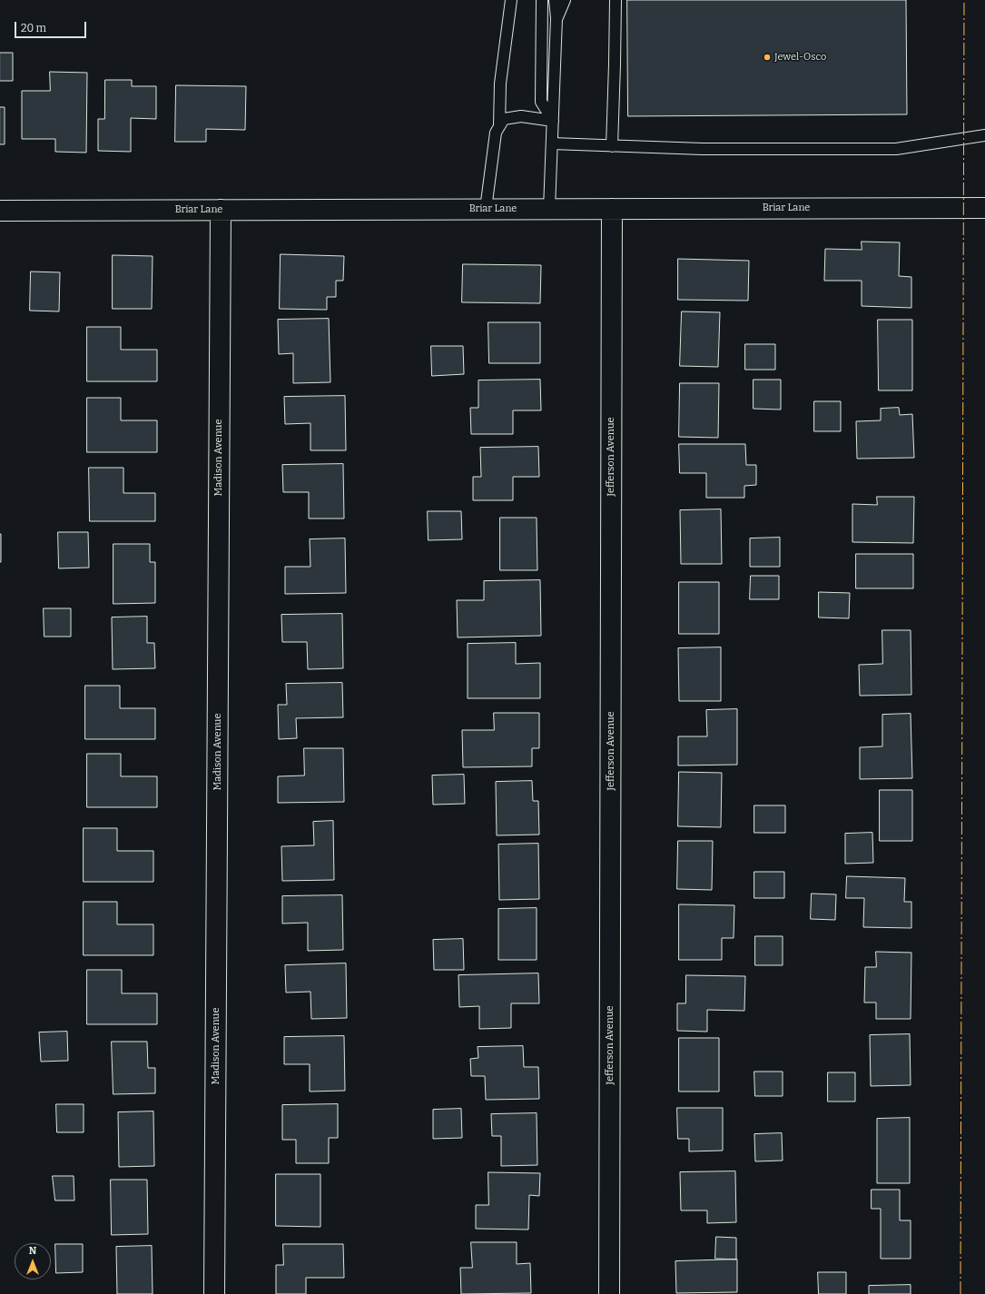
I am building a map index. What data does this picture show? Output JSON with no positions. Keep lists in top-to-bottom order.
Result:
{
  "streets": {
    "street": ["Briar Lane", "Jefferson Avenue", "Madison Avenue"]
  },
  "crossings": [
    ["Briar Lane", "Jefferson Avenue"],
    ["Briar Lane", "Madison Avenue"]
  ],
  "places": ["Jewel-Osco"],
  "scale_bar": "20 m",
  "north": "top"
}
